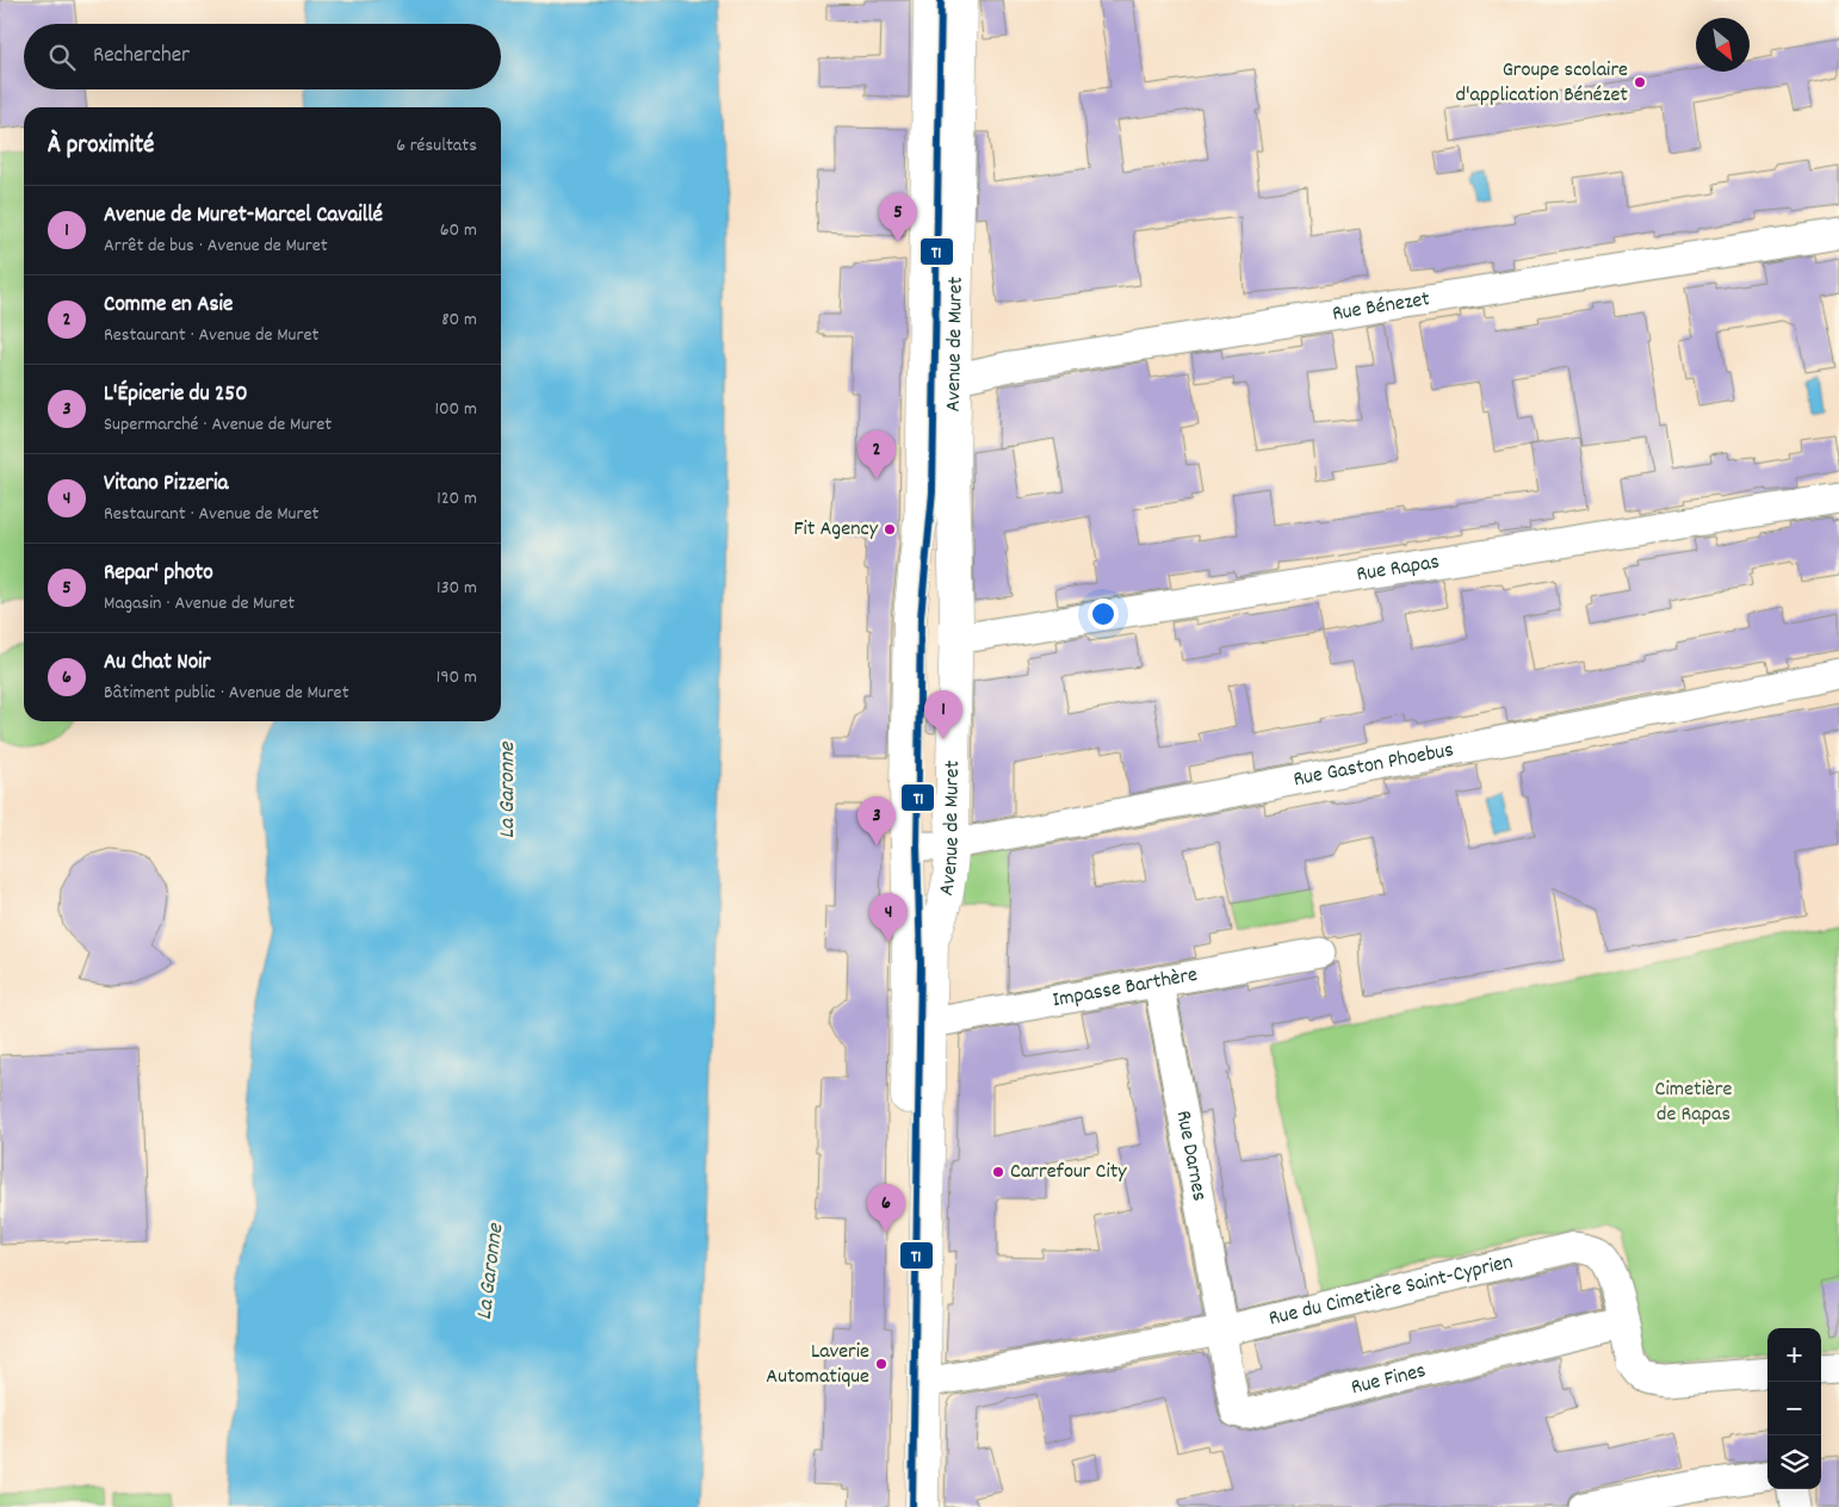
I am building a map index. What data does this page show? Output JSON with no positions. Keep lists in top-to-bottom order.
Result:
{
  "streets": {
    "main road": ["Avenue de Muret"],
    "street": [
      "Rue Bénezet",
      "Rue Rapas",
      "Rue Gaston Phoebus",
      "Impasse Barthère",
      "Rue Darnes",
      "Rue du Cimetière Saint-Cyprien",
      "Rue Fines"
    ]
  },
  "crossings": [
    ["Rue Bénezet", "Avenue de Muret"],
    ["Avenue de Muret", "Rue Rapas"],
    ["Avenue de Muret", "Rue Gaston Phoebus"],
    ["Avenue de Muret", "Impasse Barthère"],
    ["Avenue de Muret", "Rue du Cimetière Saint-Cyprien"],
    ["Impasse Barthère", "Rue Darnes"],
    ["Rue Darnes", "Rue du Cimetière Saint-Cyprien"],
    ["Rue Darnes", "Rue Fines"],
    ["Rue du Cimetière Saint-Cyprien", "Rue Fines"]
  ],
  "water": ["La Garonne"],
  "parks": ["Cimetière de Rapas"],
  "places": [
    "Groupe scolaire d'application Bénézet",
    "Fit Agency",
    "Carrefour City",
    "Laverie Automatique"
  ],
  "lines": ["transit line T1"],
  "north": "bottom right",
  "page": {
    "search": "Rechercher",
    "heading": ["À proximité", "6 résultats"],
    "list": [
      {
        "mark": "1",
        "name": "Avenue de Muret-Marcel Cavaillé",
        "note": "Arrêt de bus · Avenue de Muret",
        "value": "60 m"
      },
      {
        "mark": "2",
        "name": "Comme en Asie",
        "note": "Restaurant · Avenue de Muret",
        "value": "80 m"
      },
      {
        "mark": "3",
        "name": "L'Épicerie du 250",
        "note": "Supermarché · Avenue de Muret",
        "value": "100 m"
      },
      {
        "mark": "4",
        "name": "Vitano Pizzeria",
        "note": "Restaurant · Avenue de Muret",
        "value": "120 m"
      },
      {
        "mark": "5",
        "name": "Repar' photo",
        "note": "Magasin · Avenue de Muret",
        "value": "130 m"
      },
      {
        "mark": "6",
        "name": "Au Chat Noir",
        "note": "Bâtiment public · Avenue de Muret",
        "value": "190 m"
      }
    ],
    "pins": [
      "5",
      "2",
      "1",
      "3",
      "4",
      "6"
    ],
    "map_buttons": ["+", "−"]
  }
}
